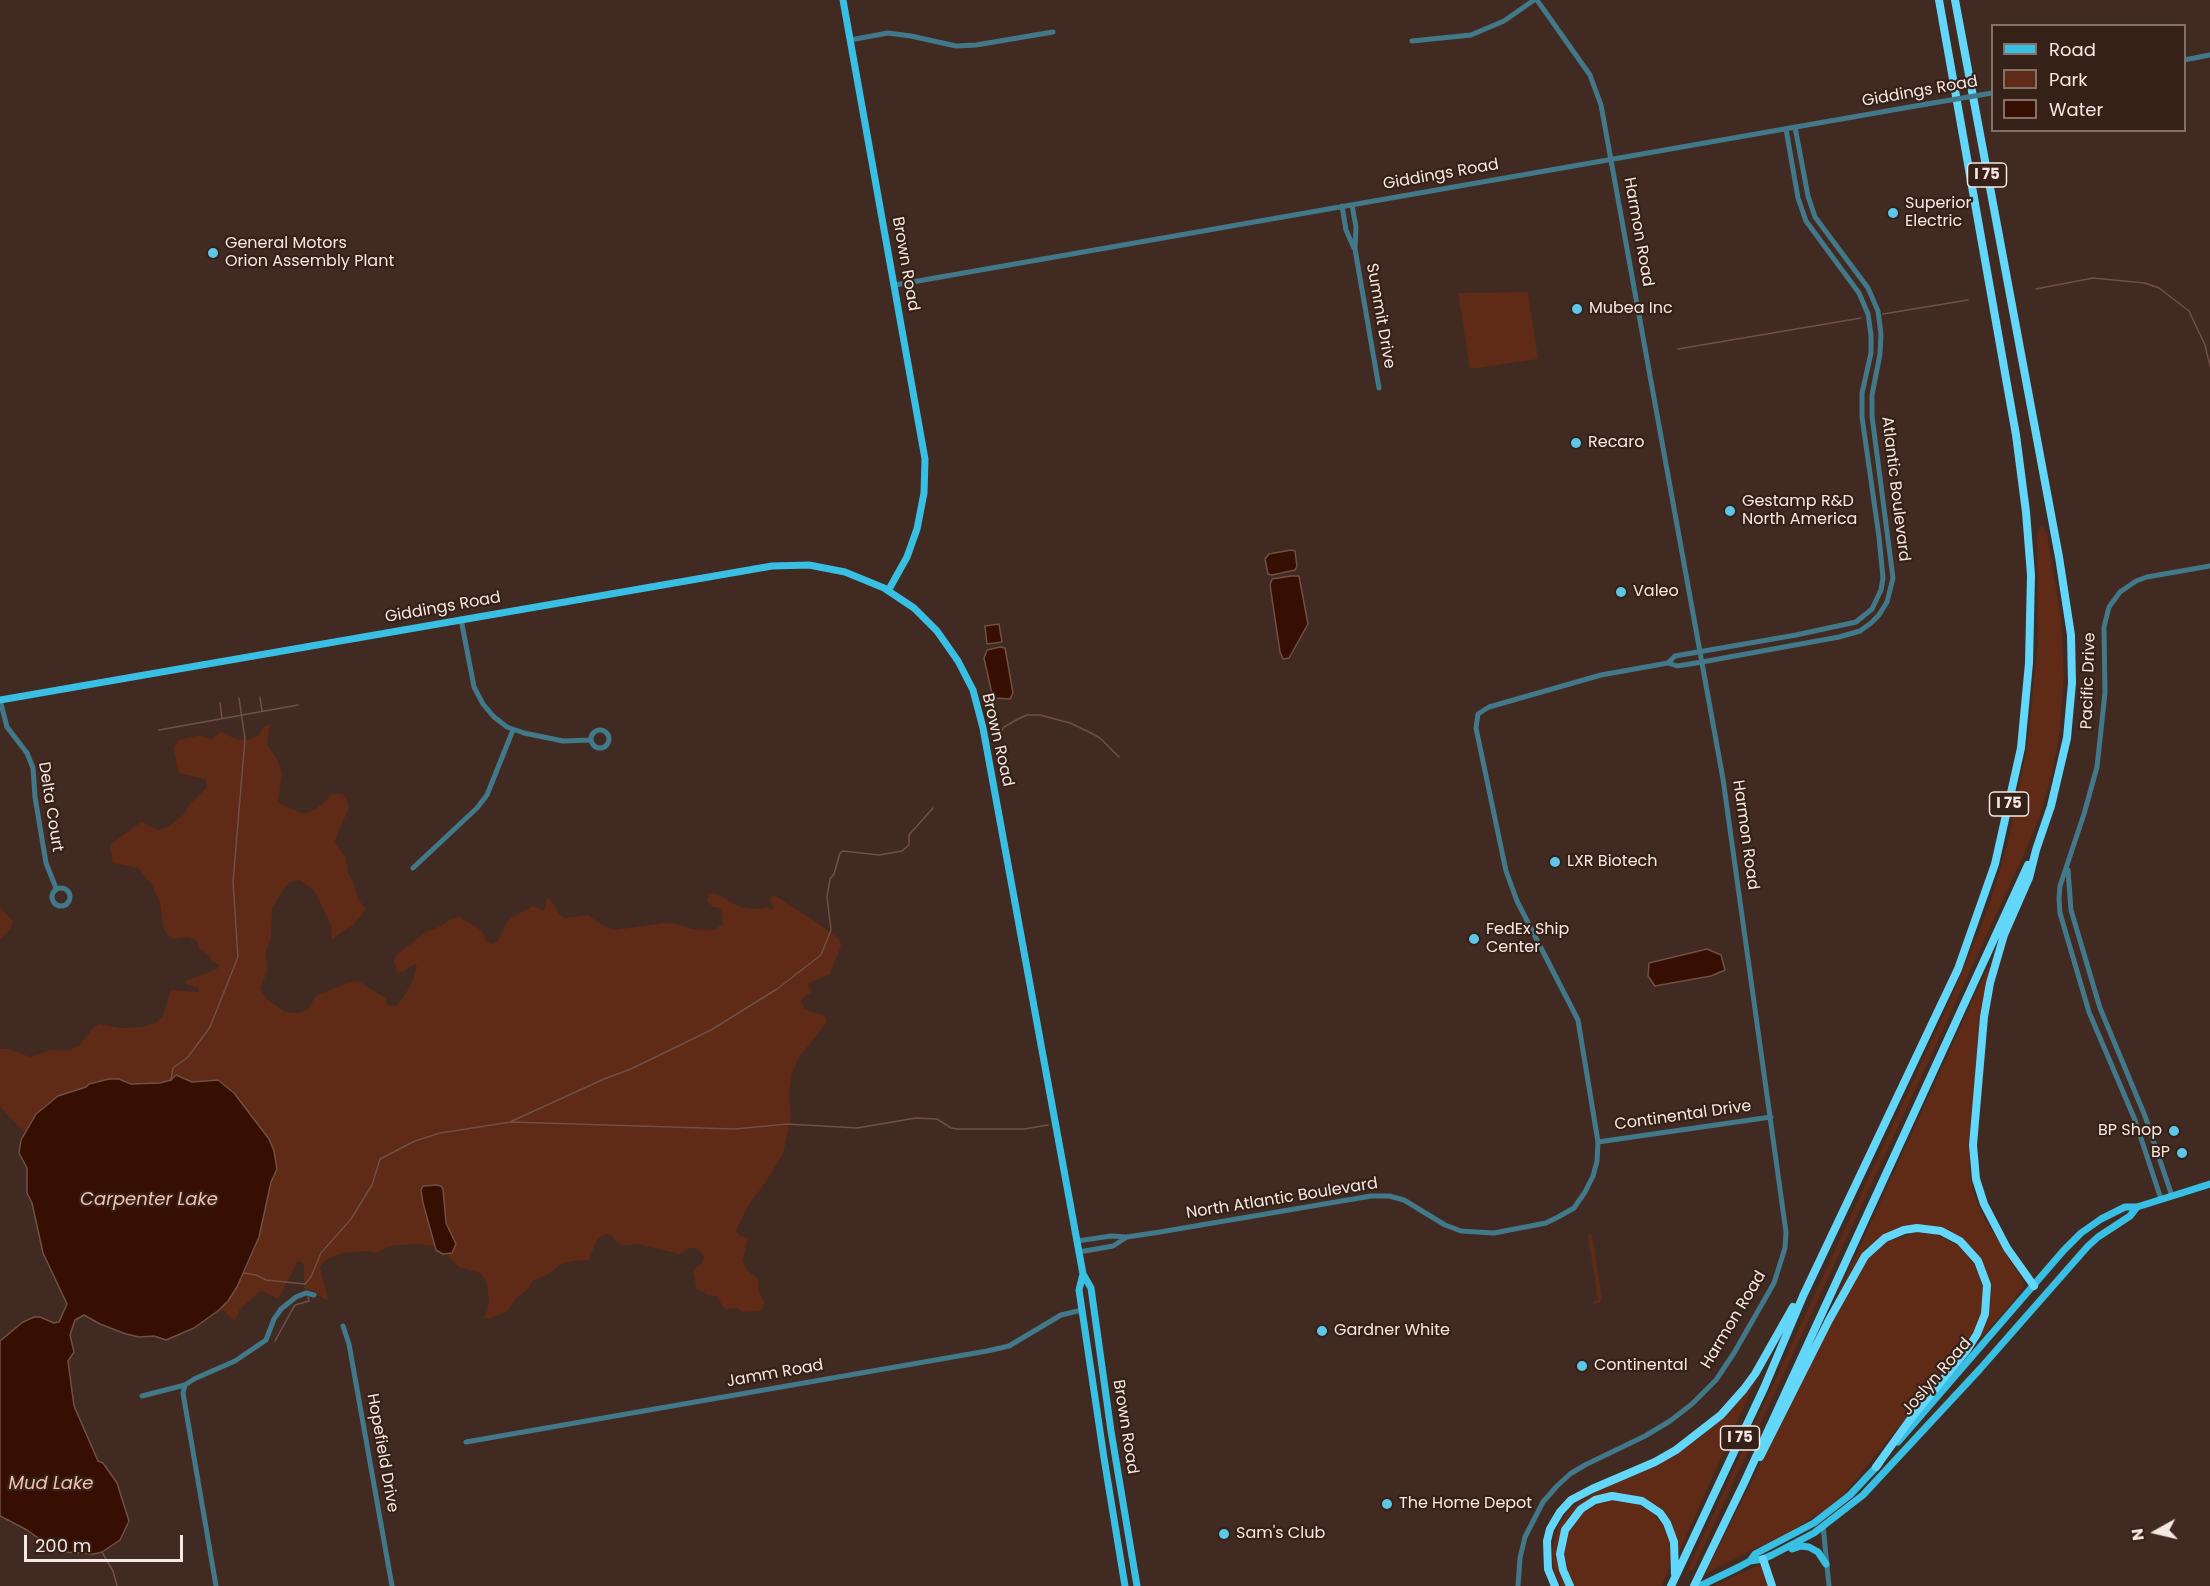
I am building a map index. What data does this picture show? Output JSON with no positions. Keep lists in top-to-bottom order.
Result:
{
  "streets": {
    "highway": ["I 75"],
    "main road": ["Giddings Road", "Brown Road", "Joslyn Road"],
    "street": [
      "Harmon Road",
      "Summit Drive",
      "Atlantic Boulevard",
      "Pacific Drive",
      "Delta Court",
      "Continental Drive",
      "North Atlantic Boulevard",
      "Jamm Road",
      "Hopefield Drive"
    ]
  },
  "crossings": [
    ["Giddings Road", "Harmon Road"],
    ["Giddings Road", "Brown Road"],
    ["Giddings Road", "Summit Drive"],
    ["Giddings Road", "Atlantic Boulevard"],
    ["Giddings Road", "Delta Court"],
    ["Harmon Road", "Atlantic Boulevard"],
    ["Harmon Road", "Continental Drive"],
    ["Harmon Road", "North Atlantic Boulevard"],
    ["Brown Road", "North Atlantic Boulevard"],
    ["Brown Road", "Jamm Road"],
    ["Atlantic Boulevard", "North Atlantic Boulevard"],
    ["Pacific Drive", "Joslyn Road"],
    ["Continental Drive", "North Atlantic Boulevard"]
  ],
  "water": ["Carpenter Lake", "Mud Lake"],
  "places": [
    "Superior Electric",
    "General Motors Orion Assembly Plant",
    "Mubea Inc",
    "Recaro",
    "Gestamp R&D North America",
    "Valeo",
    "LXR Biotech",
    "FedEx Ship Center",
    "BP Shop",
    "BP",
    "Gardner White",
    "Continental",
    "The Home Depot",
    "Sam's Club"
  ],
  "legend": ["Road", "Park", "Water"],
  "scale_bar": "200 m",
  "north": "left"
}
